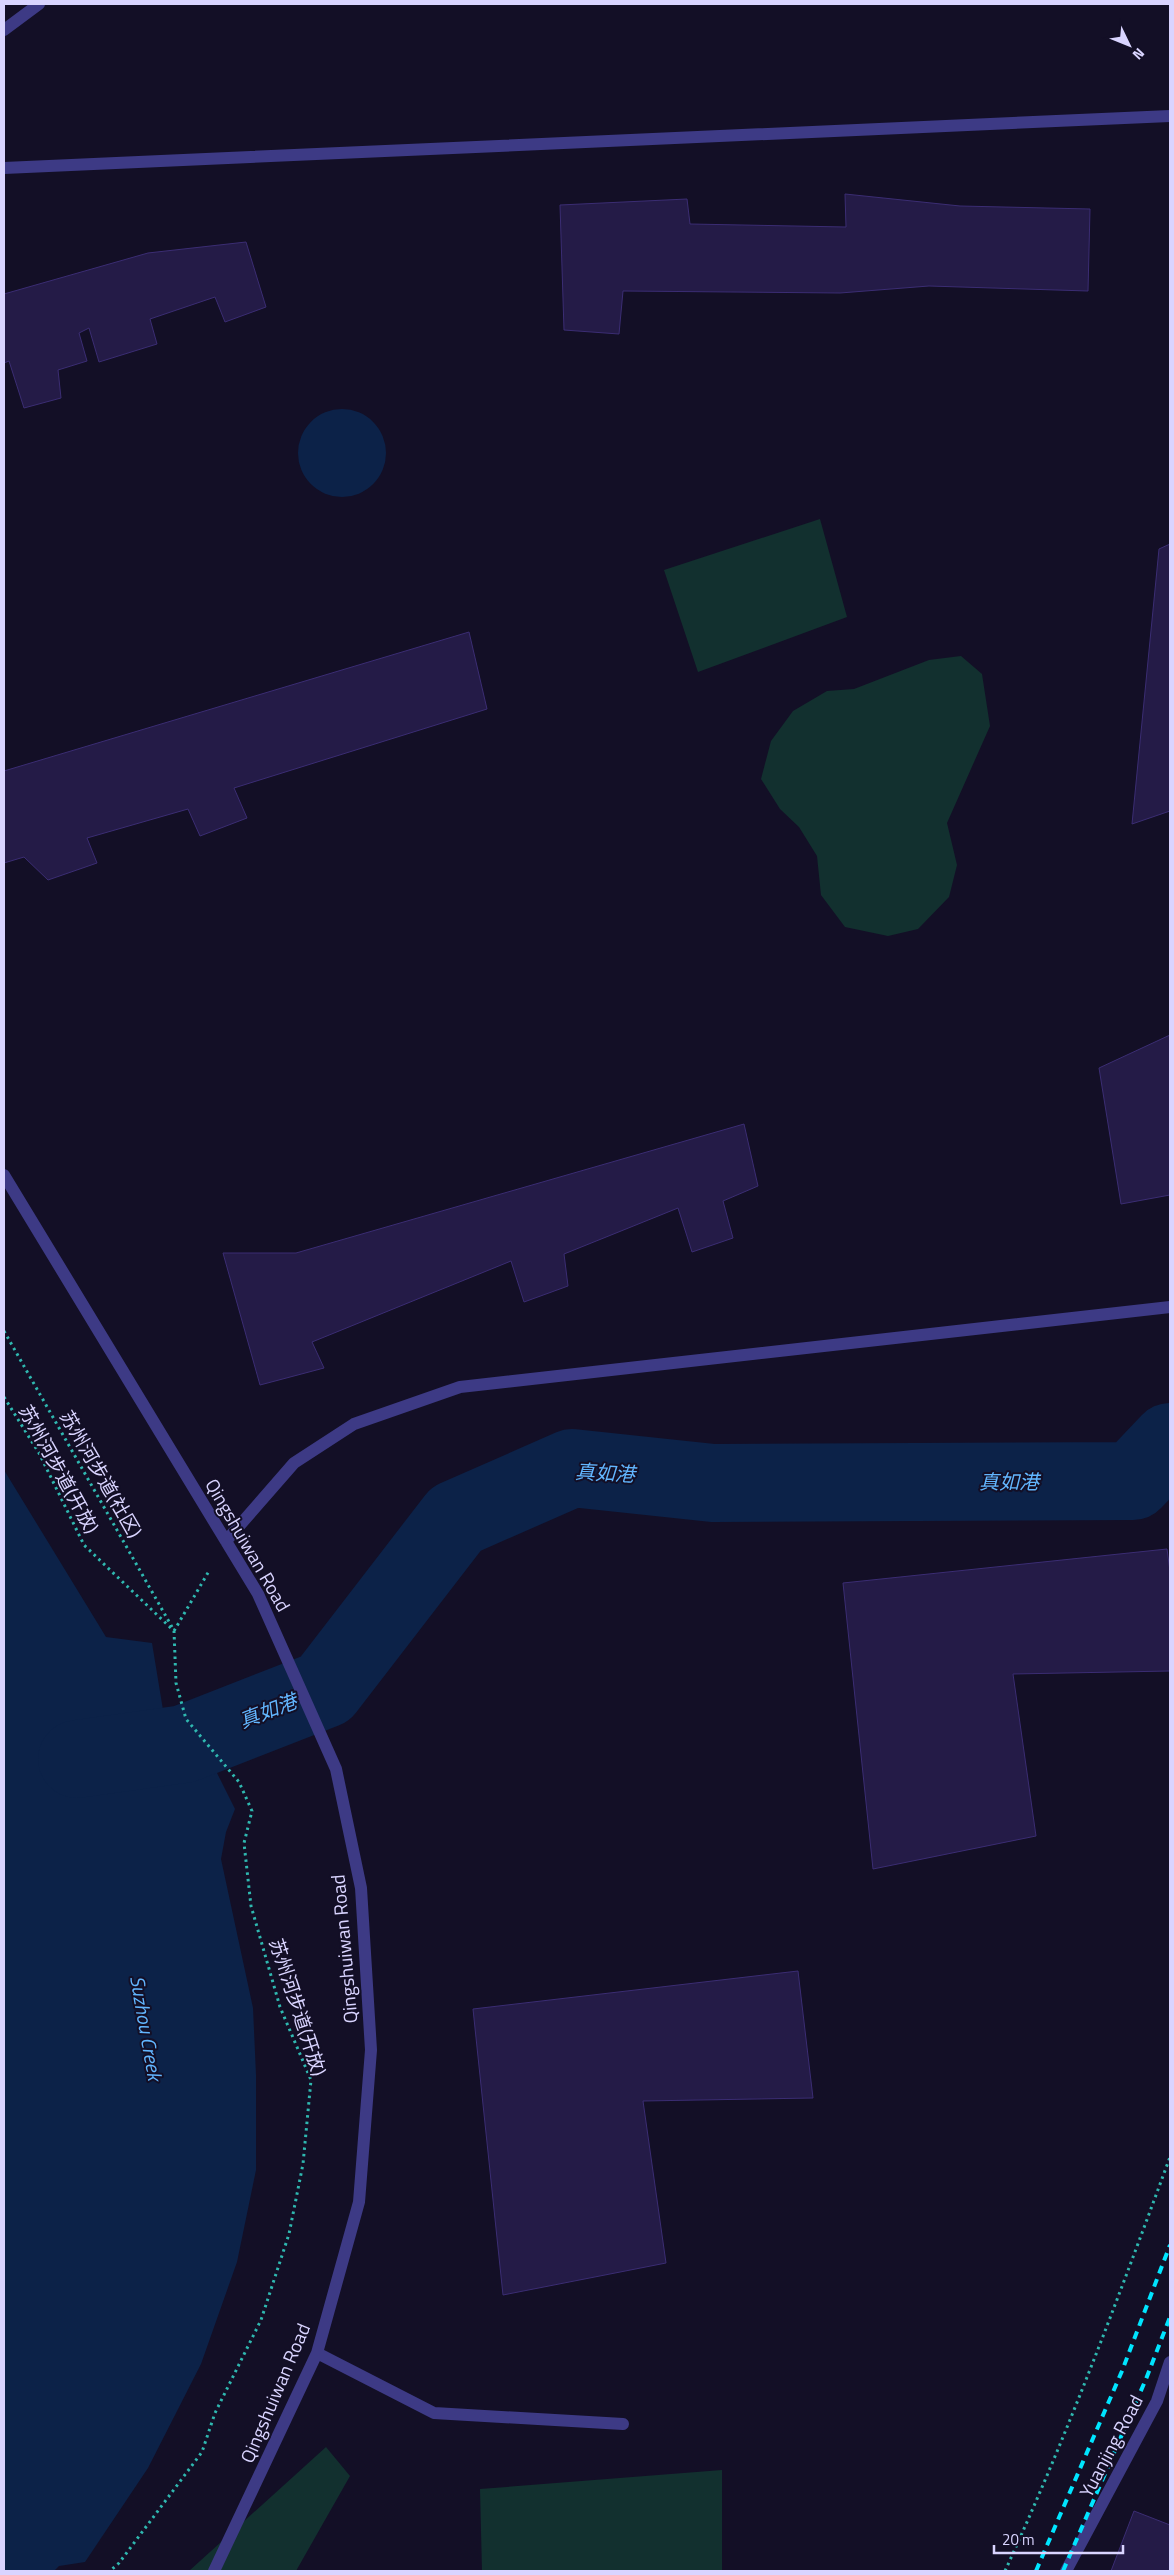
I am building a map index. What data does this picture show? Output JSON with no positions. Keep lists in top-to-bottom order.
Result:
{
  "streets": {
    "street": ["Qingshuiwan Road", "Yuanjing Road"],
    "path": ["苏州河步道(开放)", "苏州河步道(社区)"]
  },
  "crossings": [
    ["苏州河步道(开放)", "苏州河步道(社区)"]
  ],
  "water": ["真如港", "Suzhou Creek"],
  "scale_bar": "20 m",
  "north": "bottom right"
}
